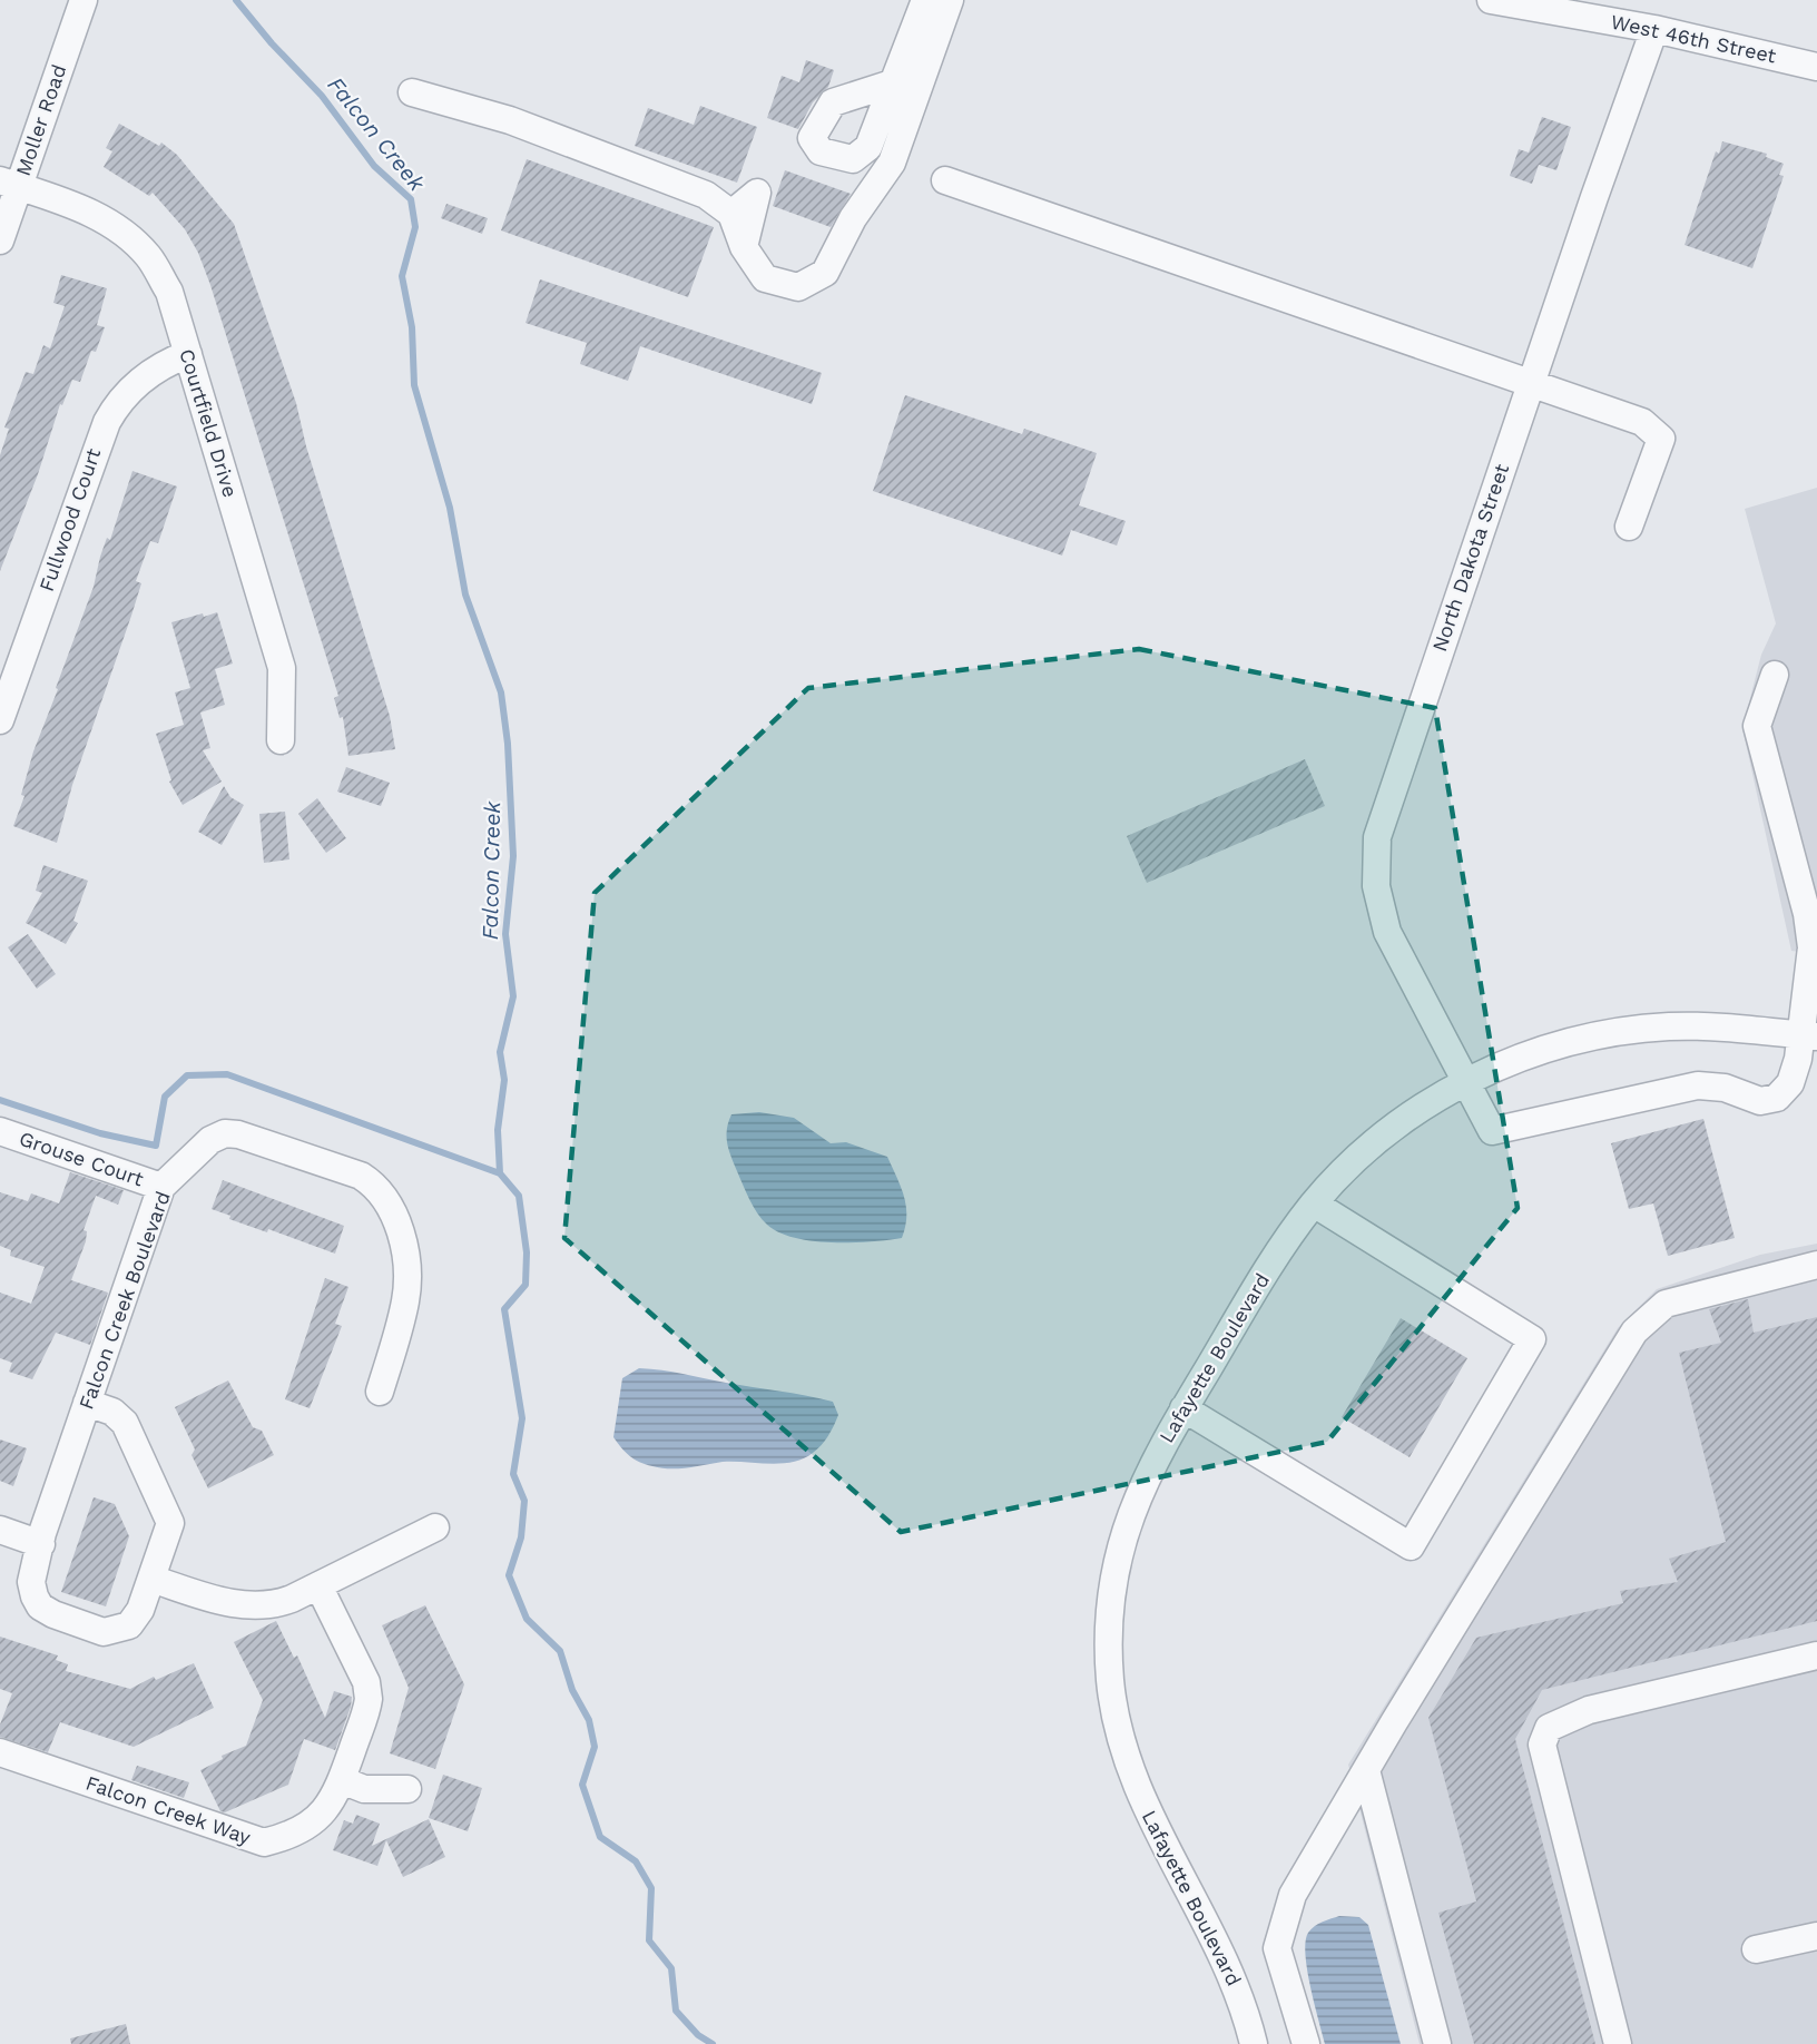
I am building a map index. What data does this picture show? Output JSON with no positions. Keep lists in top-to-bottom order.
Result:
{
  "streets": {
    "street": [
      "West 46th Street",
      "Moller Road",
      "Courtfield Drive",
      "Fullwood Court",
      "North Dakota Street",
      "Grouse Court",
      "Falcon Creek Boulevard",
      "Lafayette Boulevard",
      "Falcon Creek Way"
    ]
  },
  "crossings": [
    ["West 46th Street", "North Dakota Street"],
    ["Moller Road", "Courtfield Drive"],
    ["Courtfield Drive", "Fullwood Court"],
    ["North Dakota Street", "Lafayette Boulevard"],
    ["Grouse Court", "Falcon Creek Boulevard"]
  ],
  "water": ["Falcon Creek"]
}
